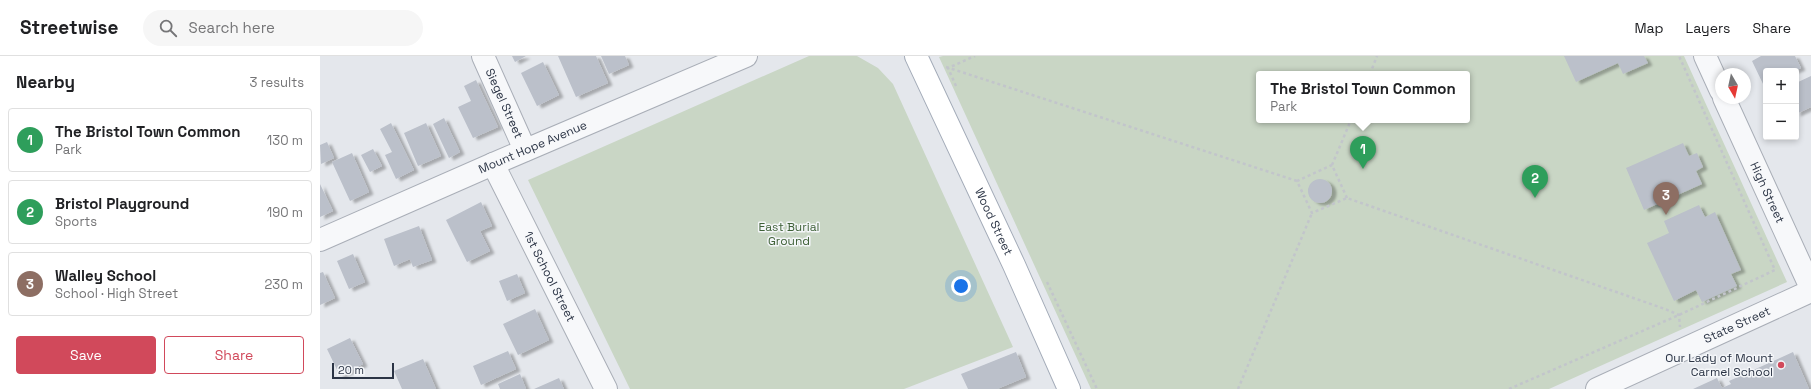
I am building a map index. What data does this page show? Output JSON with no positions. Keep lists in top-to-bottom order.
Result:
{
  "streets": {
    "main road": ["Wood Street"],
    "street": [
      "Siegel Street",
      "Mount Hope Avenue",
      "High Street",
      "1st School Street",
      "State Street"
    ]
  },
  "crossings": [
    ["Siegel Street", "Mount Hope Avenue"],
    ["Mount Hope Avenue", "1st School Street"]
  ],
  "parks": ["East Burial Ground"],
  "places": ["Our Lady of Mount Carmel School"],
  "scale_bar": "20 m",
  "north": "bottom",
  "page": {
    "header": "Streetwise",
    "search": "Search here",
    "nav": ["Map", "Layers", "Share"],
    "heading": ["Nearby", "3 results"],
    "map_buttons": ["+", "−"],
    "popup": ["The Bristol Town Common", "Park"],
    "list": [
      {
        "mark": "1",
        "name": "The Bristol Town Common",
        "note": "Park",
        "value": "130 m"
      },
      {
        "mark": "2",
        "name": "Bristol Playground",
        "note": "Sports",
        "value": "190 m"
      },
      {
        "mark": "3",
        "name": "Walley School",
        "note": "School · High Street",
        "value": "230 m"
      }
    ],
    "pins": ["1", "2", "3"],
    "buttons": ["Save", "Share"],
    "scale": "20 m"
  }
}
